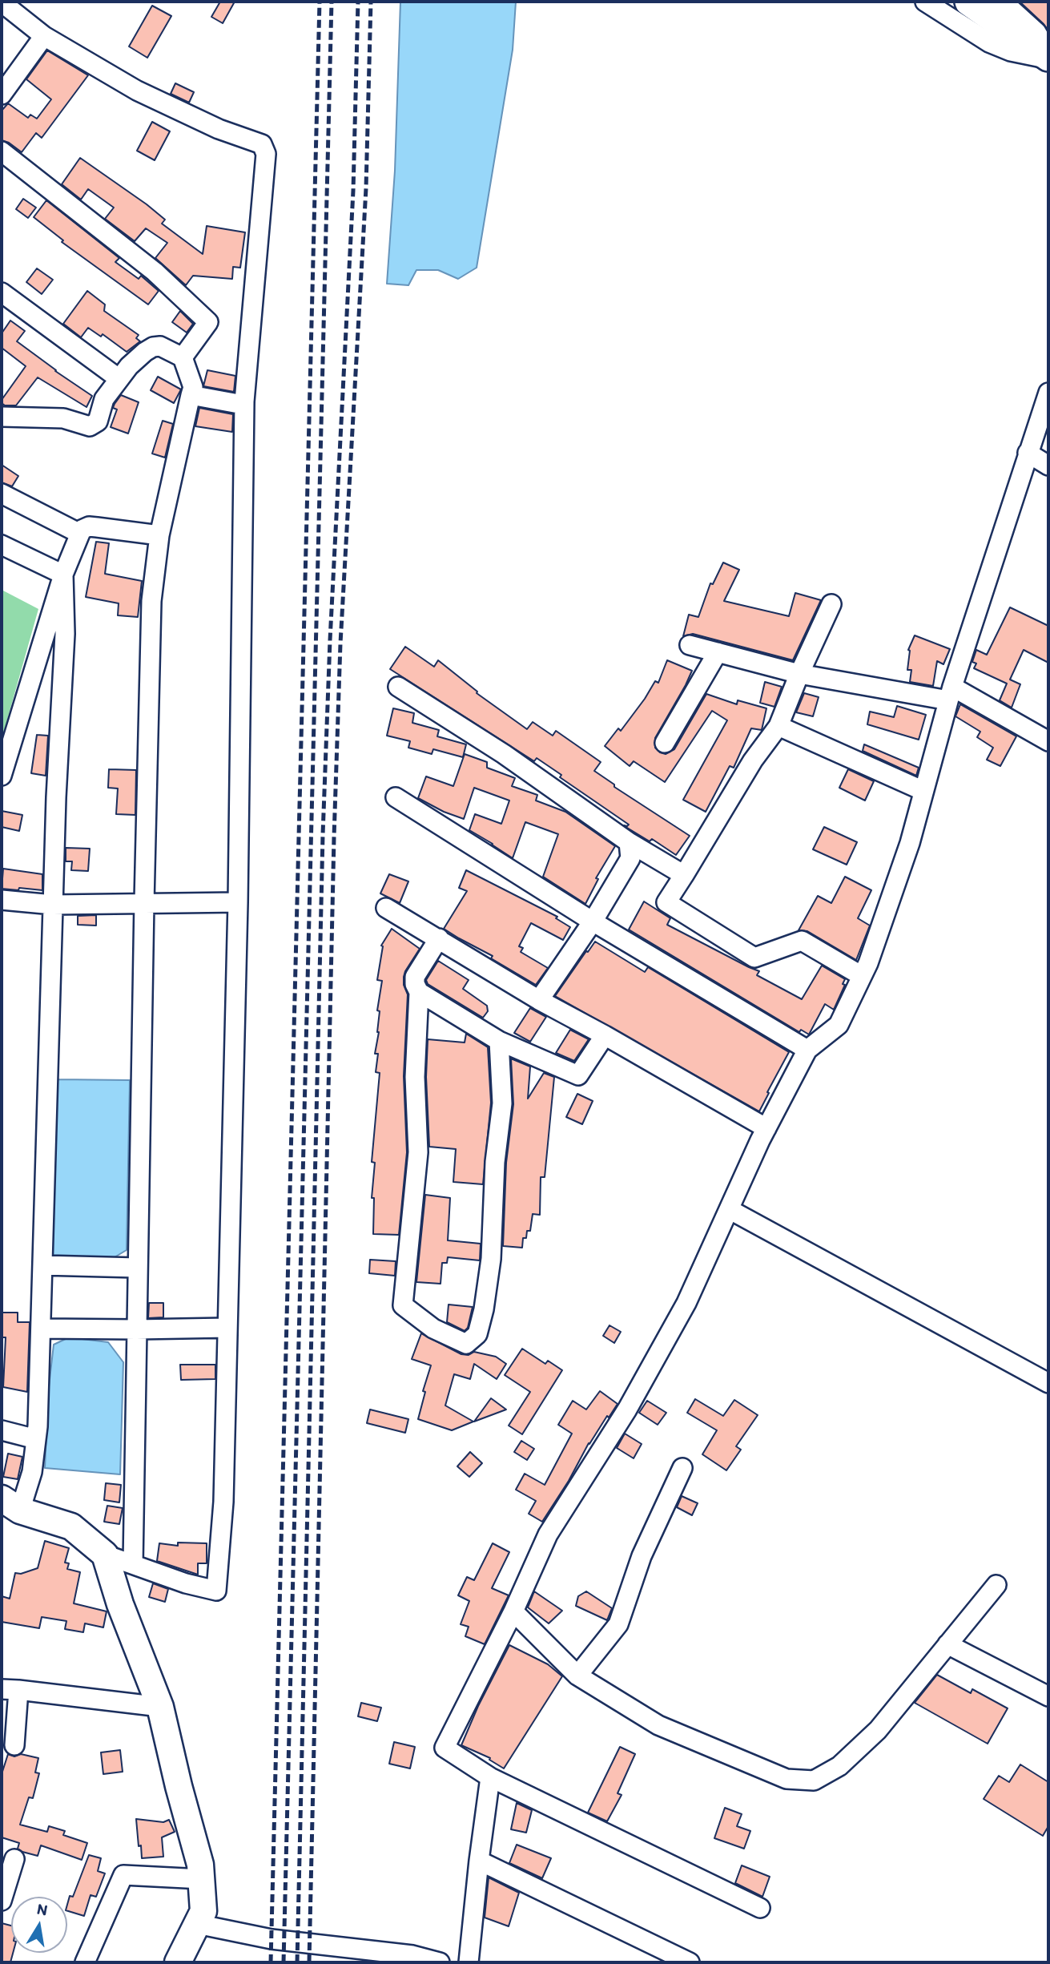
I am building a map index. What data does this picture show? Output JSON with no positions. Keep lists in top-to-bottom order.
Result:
{
  "north": "top"
}
